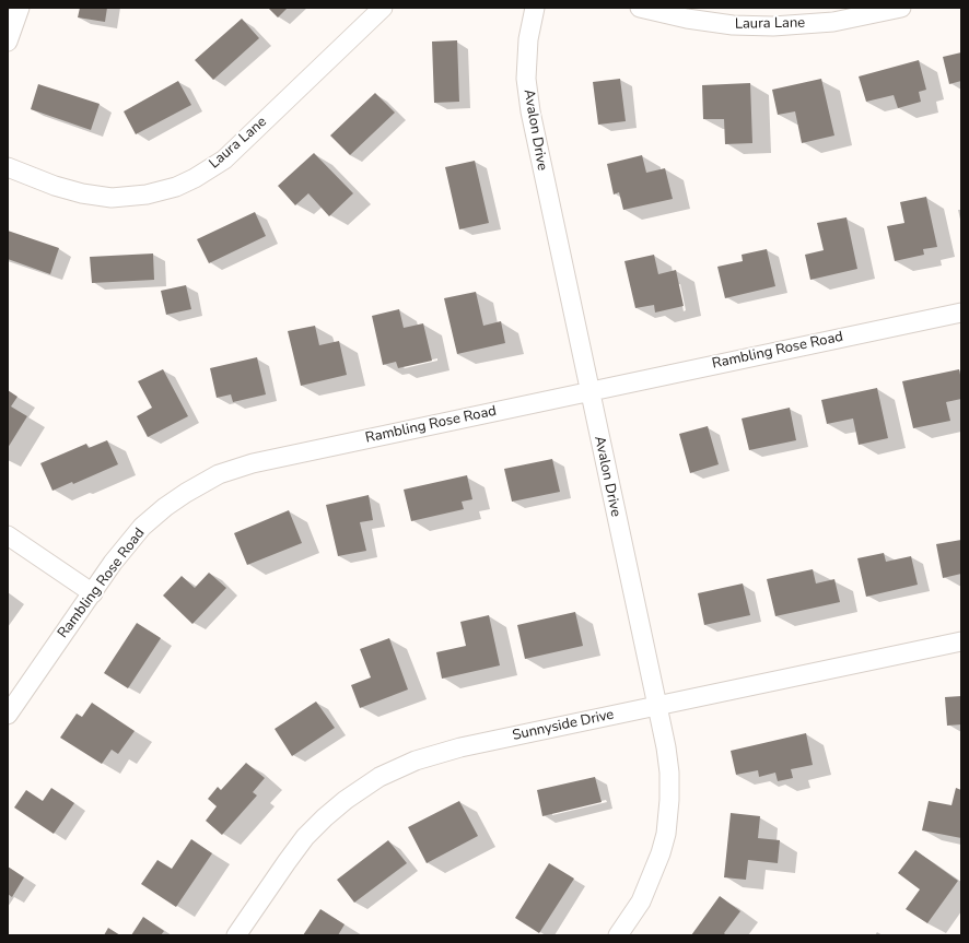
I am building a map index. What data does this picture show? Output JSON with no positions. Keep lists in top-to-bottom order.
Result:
{
  "streets": {
    "street": [
      "Laura Lane",
      "Avalon Drive",
      "Rambling Rose Road",
      "Sunnyside Drive"
    ]
  },
  "crossings": [
    ["Avalon Drive", "Rambling Rose Road"],
    ["Avalon Drive", "Sunnyside Drive"]
  ]
}
